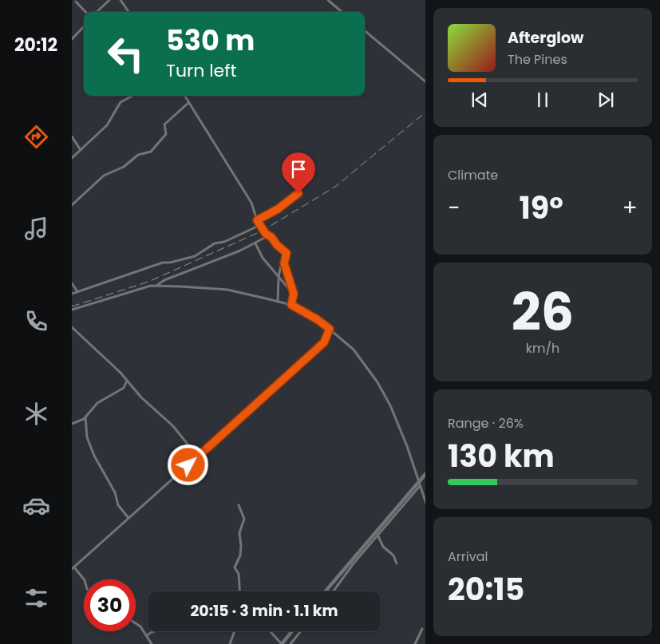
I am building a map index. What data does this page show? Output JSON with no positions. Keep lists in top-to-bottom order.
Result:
{
  "page": {
    "tabs": "20:12",
    "turn": ["530 m", "Turn left"],
    "song": ["Afterglow", "The Pines"],
    "tile": [
      "Climate",
      ["26", "km/h"],
      ["Range · 26%", "130 km"],
      ["Arrival", "20:15"]
    ],
    "heat": ["−", "19°", "+"],
    "limit": "30",
    "trip": "20:15 · 3 min · 1.1 km"
  }
}
